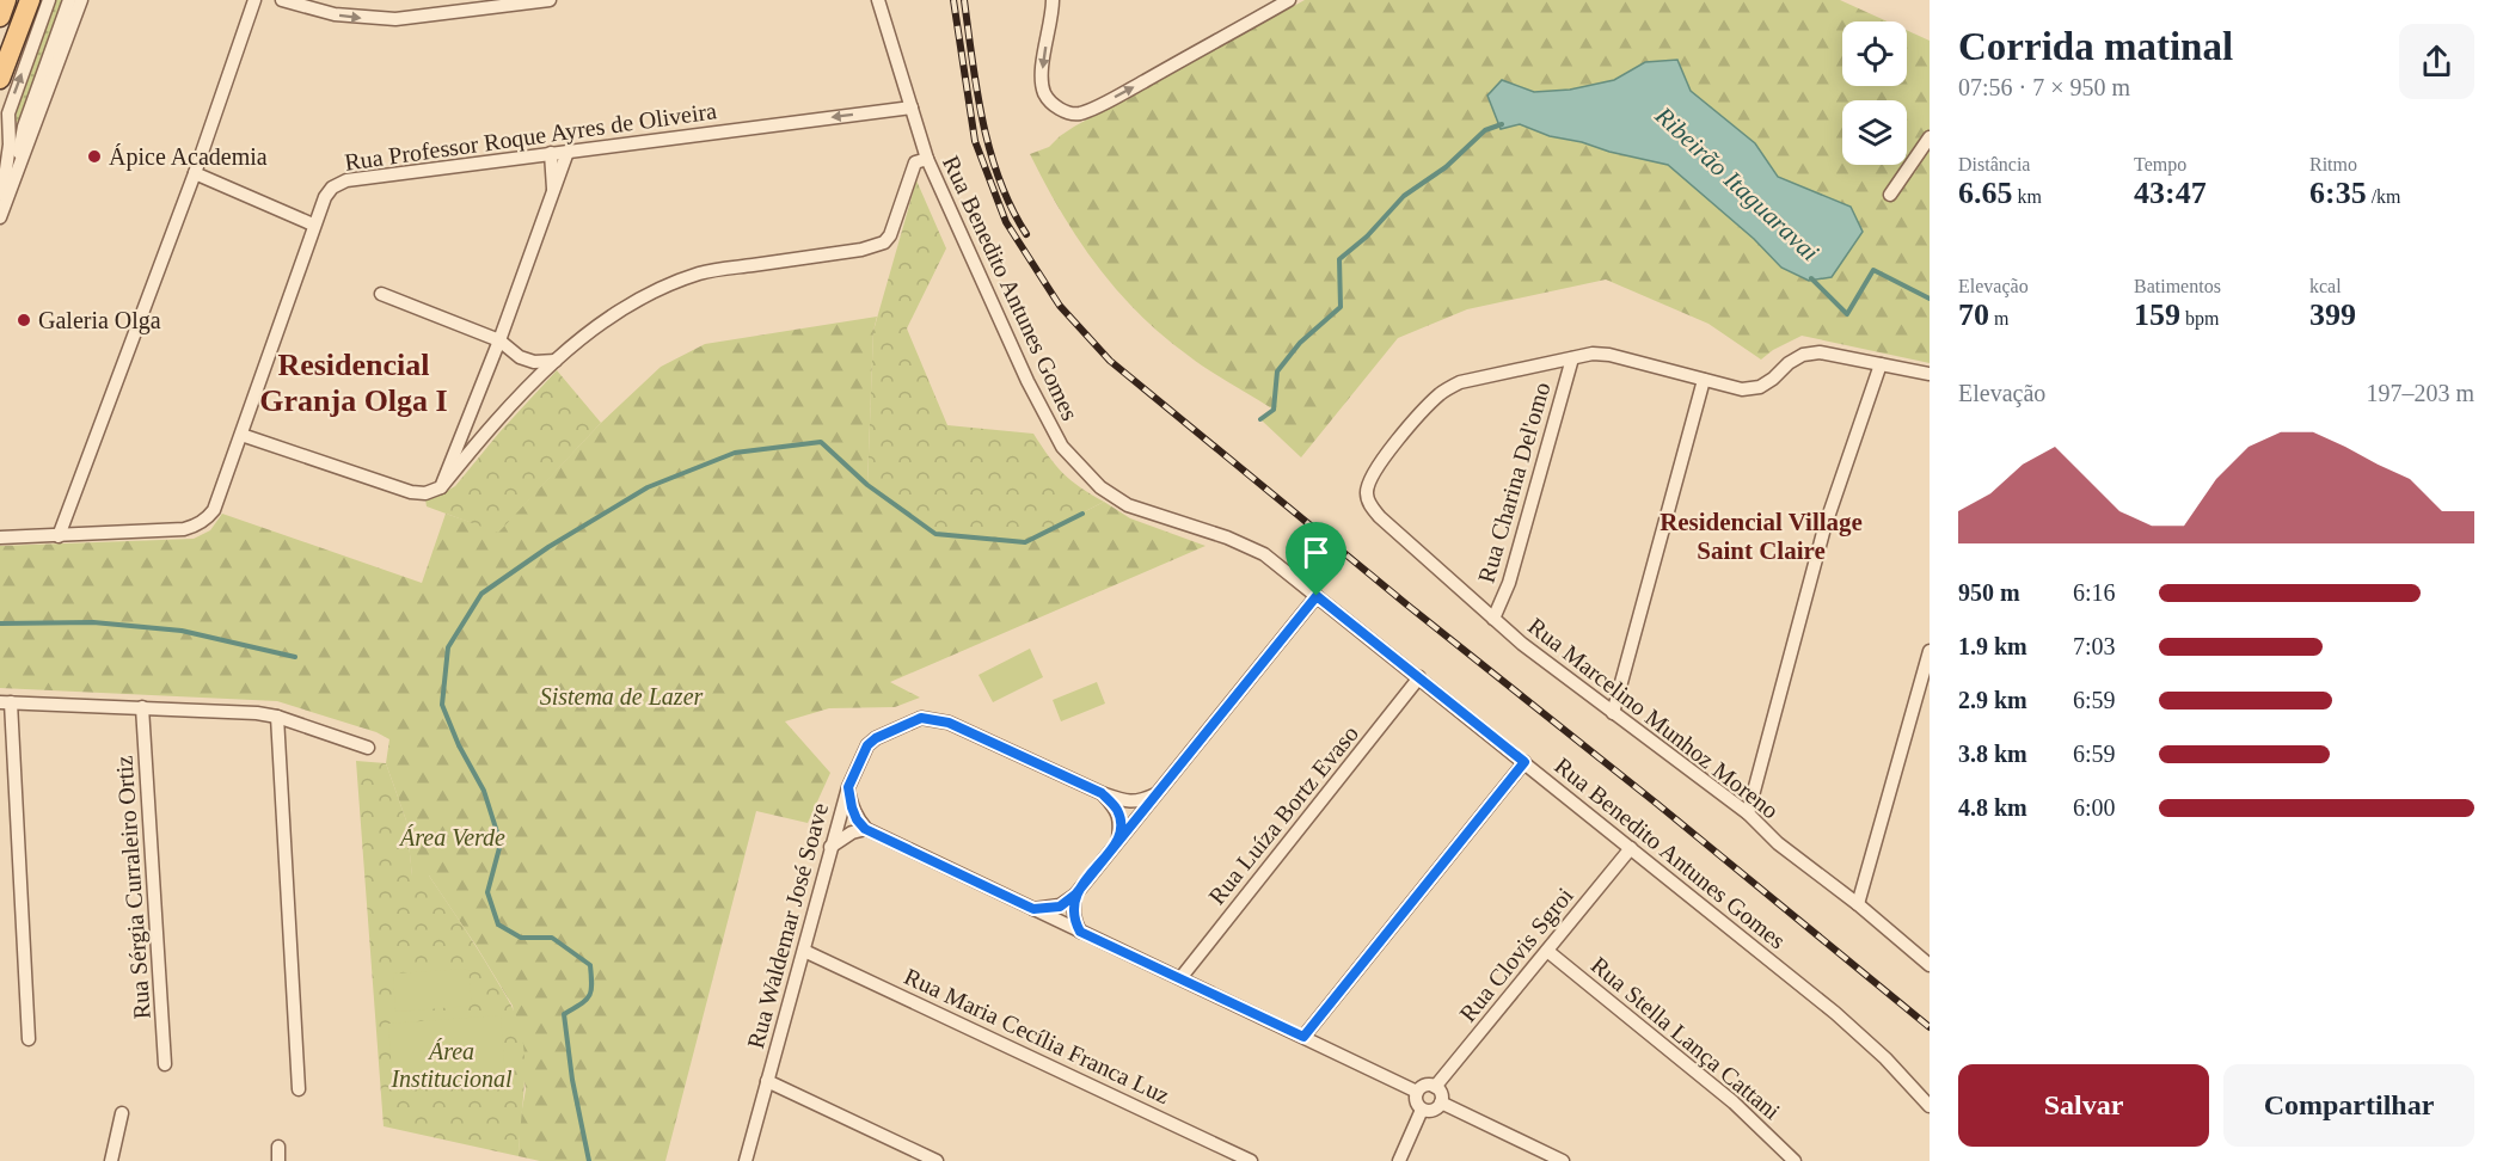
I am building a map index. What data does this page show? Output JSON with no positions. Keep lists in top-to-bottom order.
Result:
{
  "streets": {
    "street": [
      "Rua Professor Roque Ayres de Oliveira",
      "Rua Benedito Antunes Gomes",
      "Rua Charina Del'omo",
      "Rua Marcelino Munhoz Moreno",
      "Rua Luíza Bortz Evaso",
      "Rua Sérgia Curraleiro Ortiz",
      "Rua Waldemar José Soave",
      "Rua Clovis Sgroi",
      "Rua Maria Cecília Franca Luz",
      "Rua Stella Lança Cattani"
    ]
  },
  "crossings": [
    ["Rua Professor Roque Ayres de Oliveira", "Rua Benedito Antunes Gomes"],
    ["Rua Benedito Antunes Gomes", "Rua Luíza Bortz Evaso"],
    ["Rua Benedito Antunes Gomes", "Rua Clovis Sgroi"],
    ["Rua Charina Del'omo", "Rua Marcelino Munhoz Moreno"],
    ["Rua Waldemar José Soave", "Rua Maria Cecília Franca Luz"],
    ["Rua Clovis Sgroi", "Rua Stella Lança Cattani"]
  ],
  "districts": ["Residencial Granja Olga I", "Residencial Village Saint Claire"],
  "water": ["Ribeirão Itaguaravai"],
  "parks": ["Sistema de Lazer", "Área Verde", "Área Institucional"],
  "places": ["Ápice Academia", "Galeria Olga"],
  "page": {
    "heading": ["Corrida matinal", "07:56 · 7 × 950 m"],
    "stats": [
      ["Distância", "6.65 km"],
      ["Tempo", "43:47"],
      ["Ritmo", "6:35 /km"],
      ["Elevação", "70 m"],
      ["Batimentos", "159 bpm"],
      ["kcal", "399"]
    ],
    "chart": ["Elevação", "197–203 m"],
    "list": [
      {
        "name": "950 m",
        "note": "6:16"
      },
      {
        "name": "1.9 km",
        "note": "7:03"
      },
      {
        "name": "2.9 km",
        "note": "6:59"
      },
      {
        "name": "3.8 km",
        "note": "6:59"
      },
      {
        "name": "4.8 km",
        "note": "6:00"
      }
    ],
    "buttons": ["Salvar", "Compartilhar"]
  }
}
